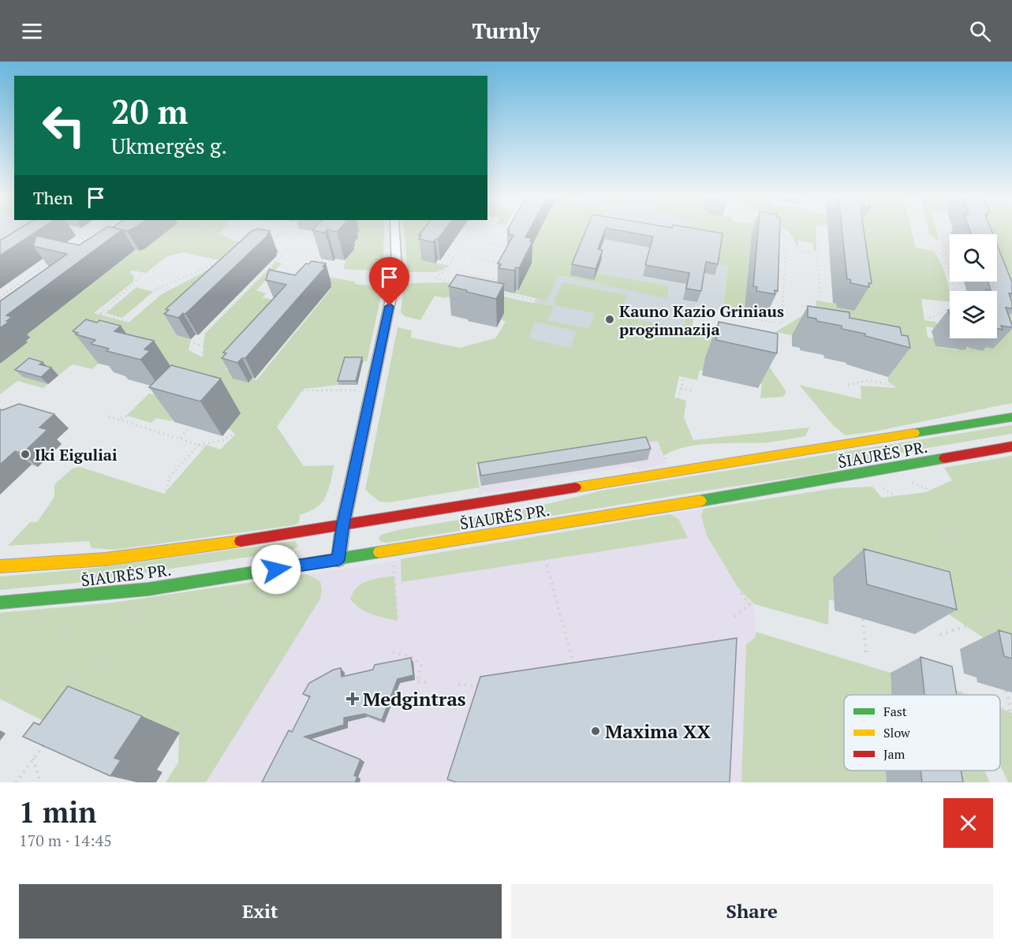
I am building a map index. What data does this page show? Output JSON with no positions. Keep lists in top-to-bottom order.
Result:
{
  "streets": {
    "main road": ["ŠIAURĖS PR."]
  },
  "places": {
    "other": ["Kauno Kazio Griniaus progimnazija", "Iki Eiguliai", "Maxima XX"],
    "health": ["Medgintras"]
  },
  "legend": ["Fast", "Slow", "Jam"],
  "page": {
    "header": "Turnly",
    "turn": ["20 m", "Ukmergės g."],
    "then": "Then",
    "heading": ["1 min", "170 m · 14:45"],
    "buttons": ["Exit", "Share"]
  }
}
